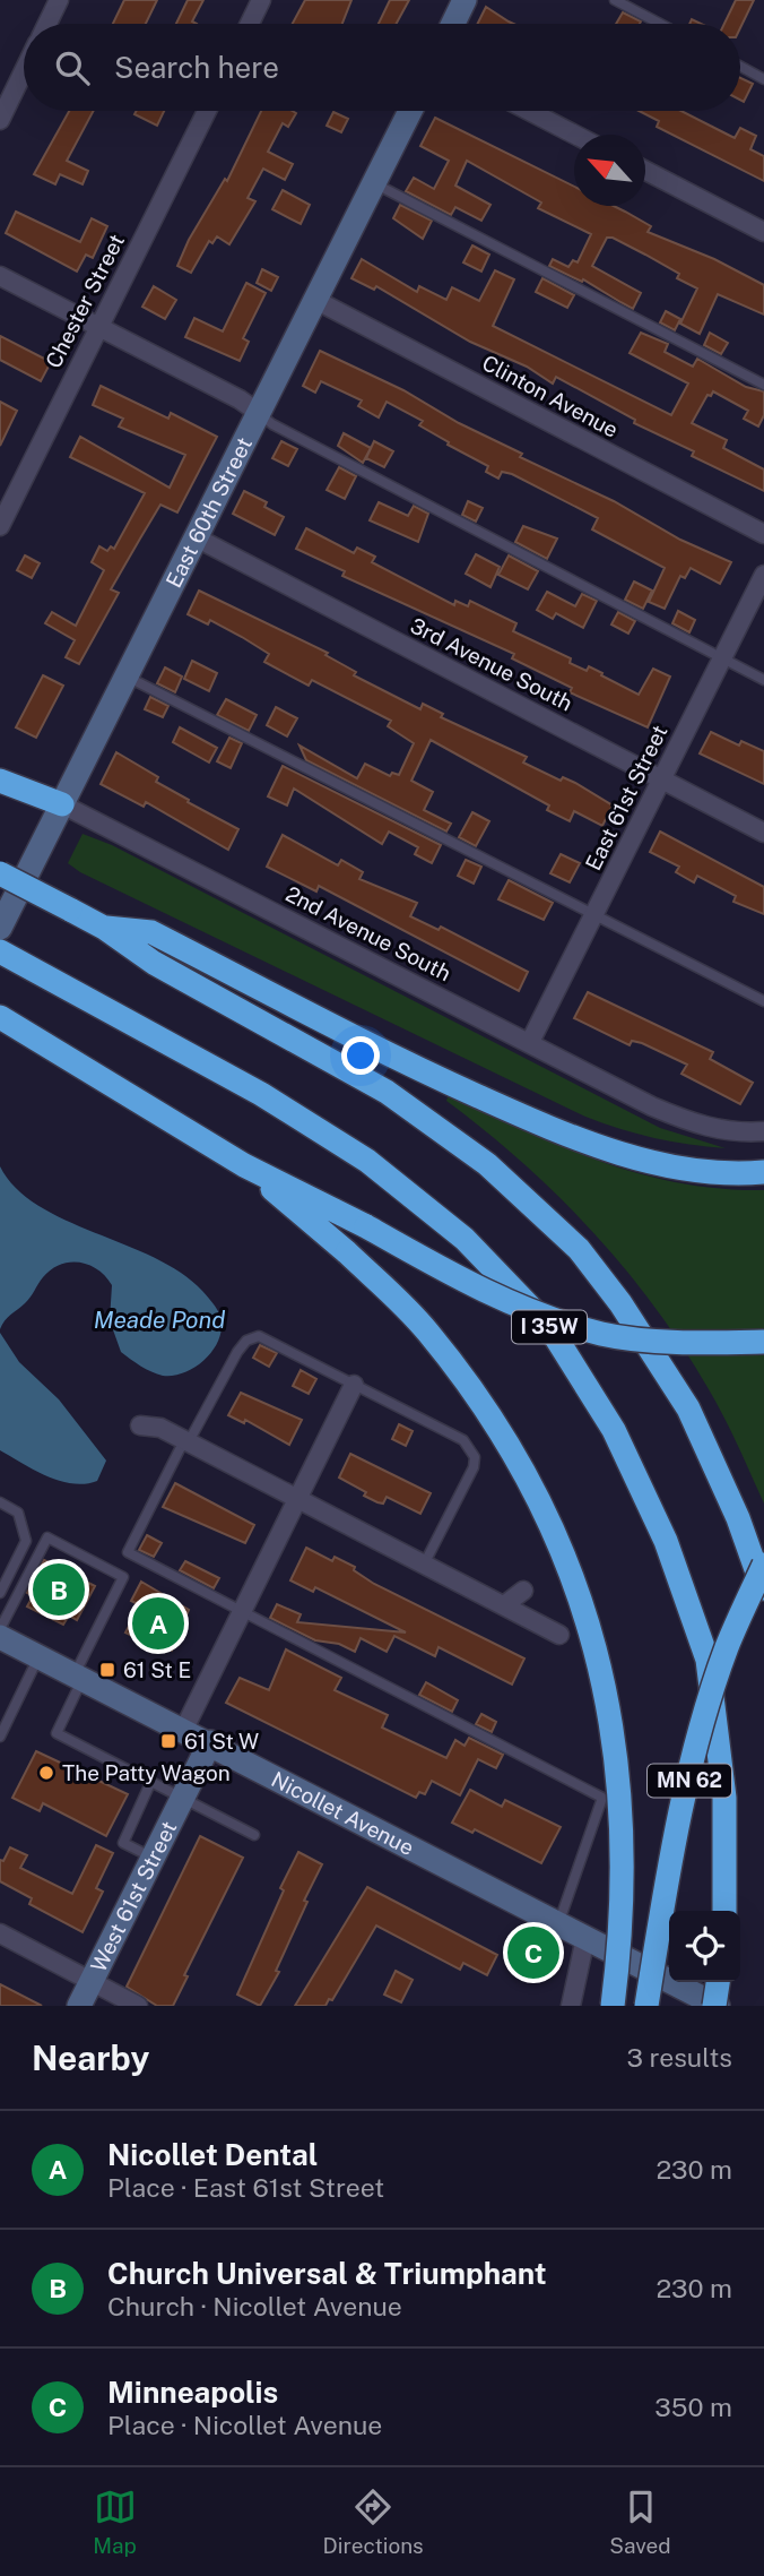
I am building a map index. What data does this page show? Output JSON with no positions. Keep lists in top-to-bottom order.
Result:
{
  "streets": {
    "highway": ["I 35W", "MN 62"],
    "street": [
      "Chester Street",
      "Clinton Avenue",
      "East 60th Street",
      "3rd Avenue South",
      "East 61st Street",
      "2nd Avenue South",
      "Nicollet Avenue",
      "West 61st Street"
    ]
  },
  "crossings": [
    ["Clinton Avenue", "East 60th Street"],
    ["East 60th Street", "3rd Avenue South"],
    ["East 60th Street", "2nd Avenue South"],
    ["3rd Avenue South", "East 61st Street"],
    ["East 61st Street", "2nd Avenue South"],
    ["Nicollet Avenue", "West 61st Street"]
  ],
  "water": ["Meade Pond"],
  "places": {
    "transit": ["61 St E", "61 St W"],
    "other": ["The Patty Wagon"]
  },
  "north": "top left",
  "page": {
    "search": "Search here",
    "pins": ["B", "A", "C"],
    "heading": ["Nearby", "3 results"],
    "list": [
      {
        "mark": "A",
        "name": "Nicollet Dental",
        "note": "Place · East 61st Street",
        "value": "230 m"
      },
      {
        "mark": "B",
        "name": "Church Universal & Triumphant",
        "note": "Church · Nicollet Avenue",
        "value": "230 m"
      },
      {
        "mark": "C",
        "name": "Minneapolis",
        "note": "Place · Nicollet Avenue",
        "value": "350 m"
      }
    ],
    "nav": ["Map", "Directions", "Saved"]
  }
}
